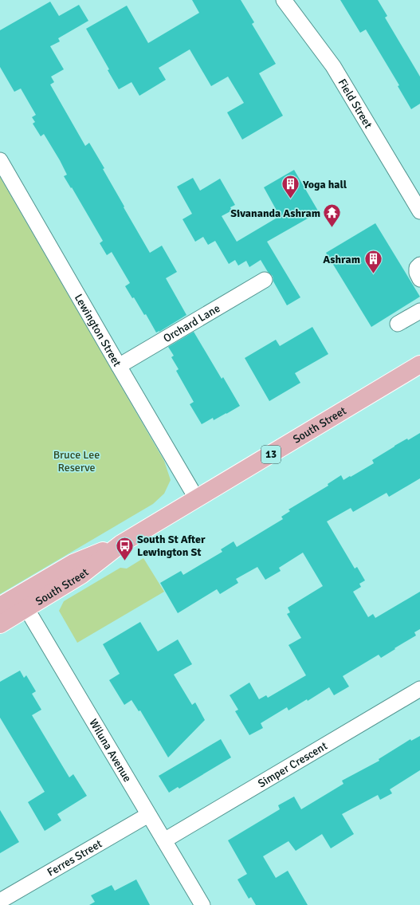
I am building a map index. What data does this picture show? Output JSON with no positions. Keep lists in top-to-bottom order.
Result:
{
  "streets": {
    "main road": ["South Street", "13"],
    "street": [
      "Field Street",
      "Orchard Lane",
      "Lewington Street",
      "Wiluna Avenue",
      "Simper Crescent",
      "Ferres Street"
    ]
  },
  "crossings": [
    ["Orchard Lane", "Lewington Street"],
    ["Lewington Street", "South Street"],
    ["South Street", "Wiluna Avenue"],
    ["Wiluna Avenue", "Simper Crescent"],
    ["Wiluna Avenue", "Ferres Street"]
  ],
  "parks": ["Bruce Lee Reserve"],
  "places": {
    "building": ["Yoga hall", "Ashram"],
    "temple": ["Sivananda Ashram"],
    "bus stop": ["South St After Lewington St"]
  }
}
